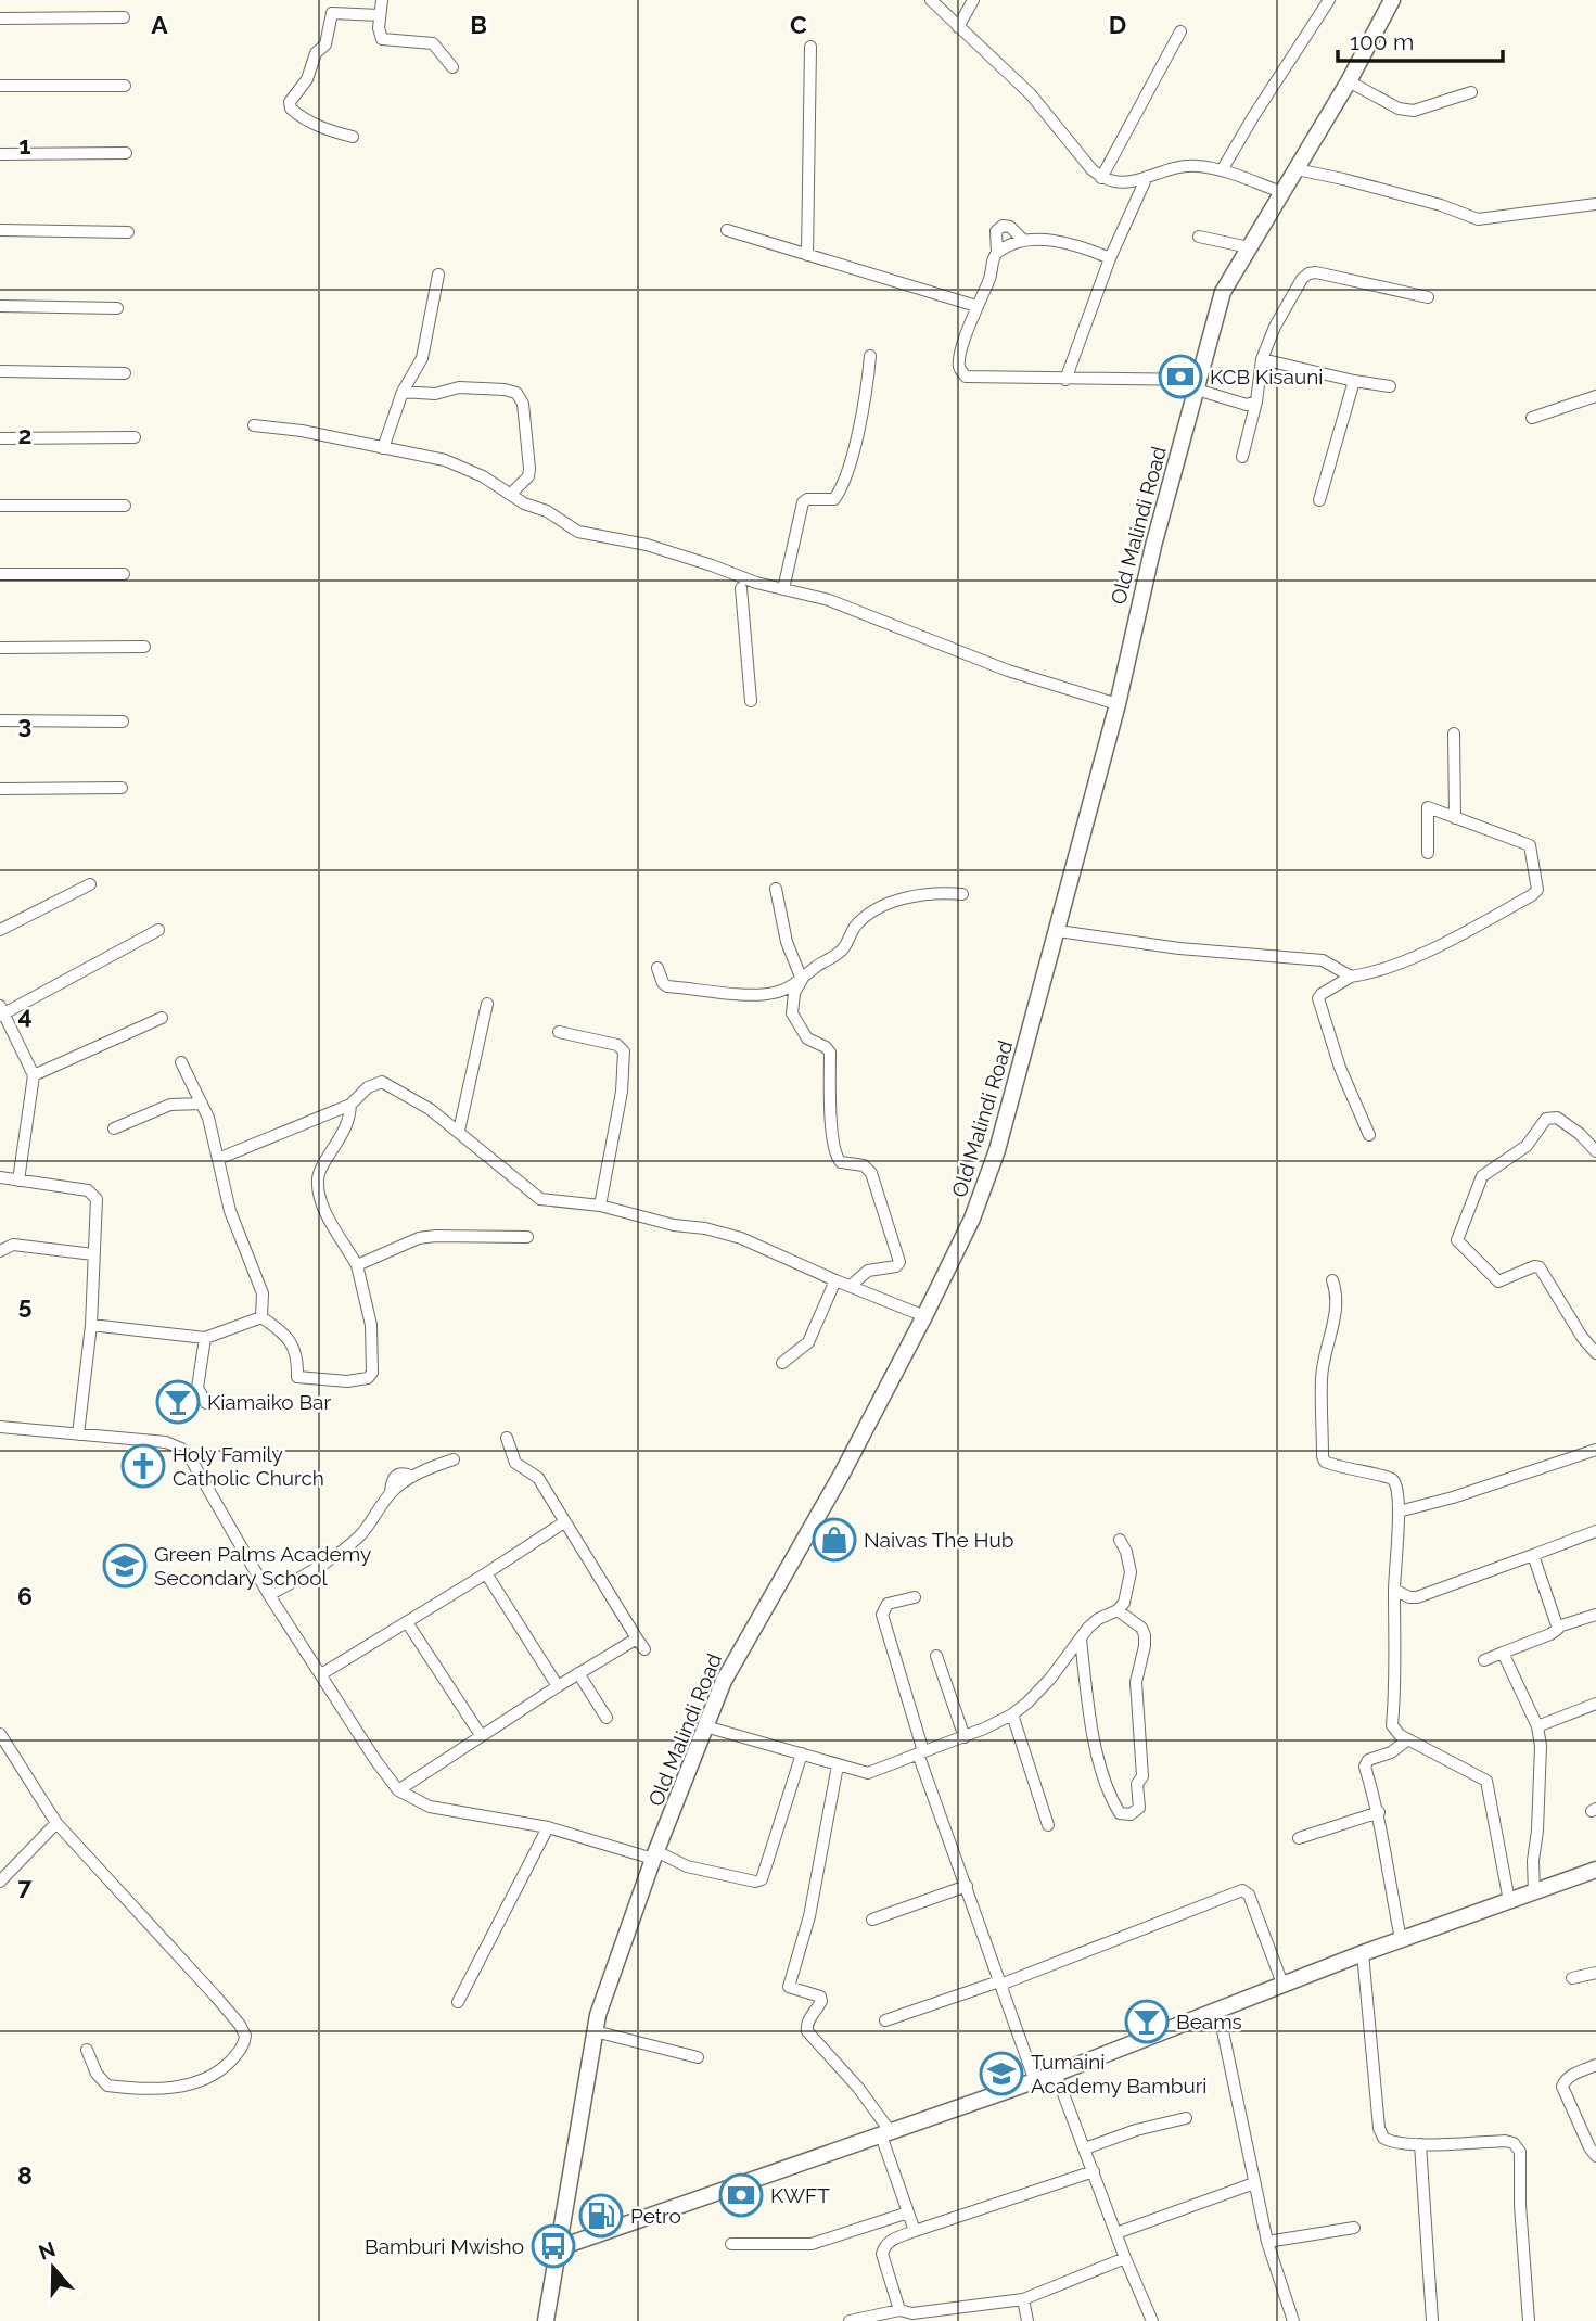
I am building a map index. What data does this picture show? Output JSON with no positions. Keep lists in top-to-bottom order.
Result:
{
  "streets": {
    "main road": ["Old Malindi Road"]
  },
  "places": {
    "bank": ["KCB Kisauni", "KWFT"],
    "bar": ["Kiamaiko Bar", "Beams"],
    "church": ["Holy Family Catholic Church"],
    "shop": ["Naivas The Hub"],
    "school or university": ["Green Palms Academy Secondary School", "Tumaini Academy Bamburi"],
    "fuel station": ["Petro"],
    "bus stop": ["Bamburi Mwisho"]
  },
  "scale_bar": "100 m",
  "north": "top",
  "grid": {
    "columns": [
      "A",
      "B",
      "C",
      "D"
    ],
    "rows": [
      "1",
      "2",
      "3",
      "4",
      "5",
      "6",
      "7",
      "8"
    ]
  }
}
